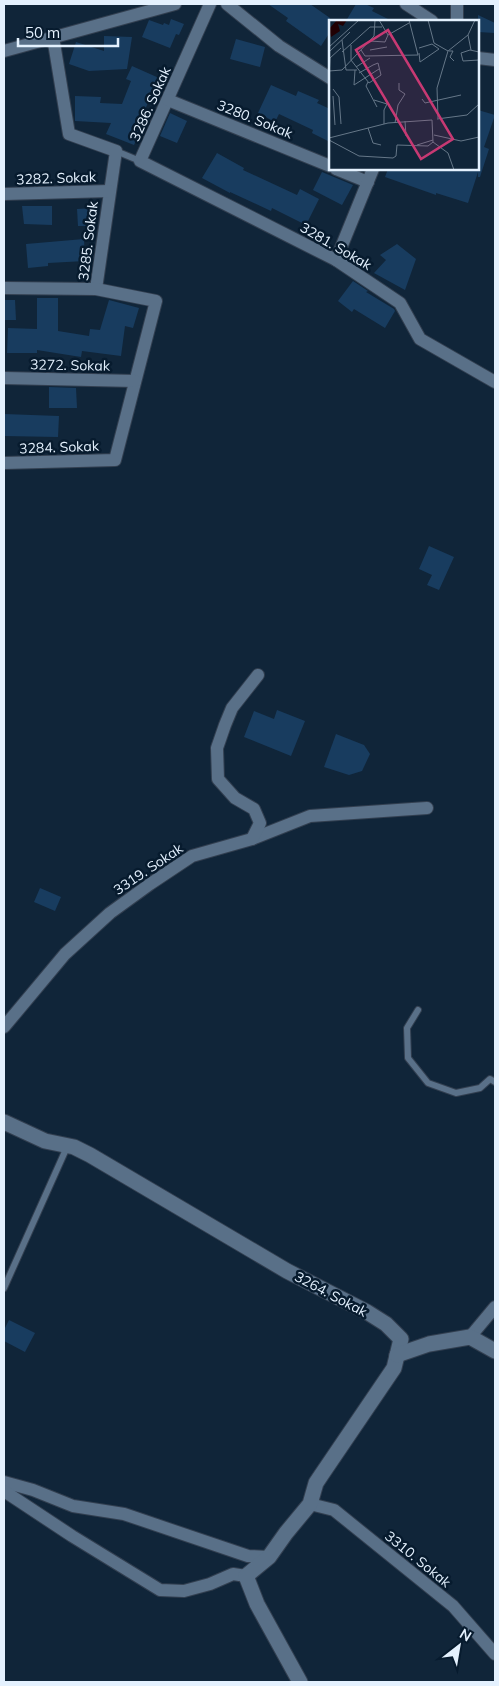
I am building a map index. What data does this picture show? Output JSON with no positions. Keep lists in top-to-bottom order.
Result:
{
  "streets": {
    "street": [
      "3286. Sokak",
      "3280. Sokak",
      "3282. Sokak",
      "3285. Sokak",
      "3281. Sokak",
      "3272. Sokak",
      "3284. Sokak",
      "3319. Sokak",
      "3264. Sokak",
      "3310. Sokak"
    ]
  },
  "crossings": [
    ["3286. Sokak", "3280. Sokak"],
    ["3286. Sokak", "3281. Sokak"],
    ["3282. Sokak", "3285. Sokak"],
    ["3285. Sokak", "3272. Sokak"],
    ["3285. Sokak", "3284. Sokak"],
    ["3264. Sokak", "3310. Sokak"]
  ],
  "scale_bar": "50 m",
  "north": "top right"
}
